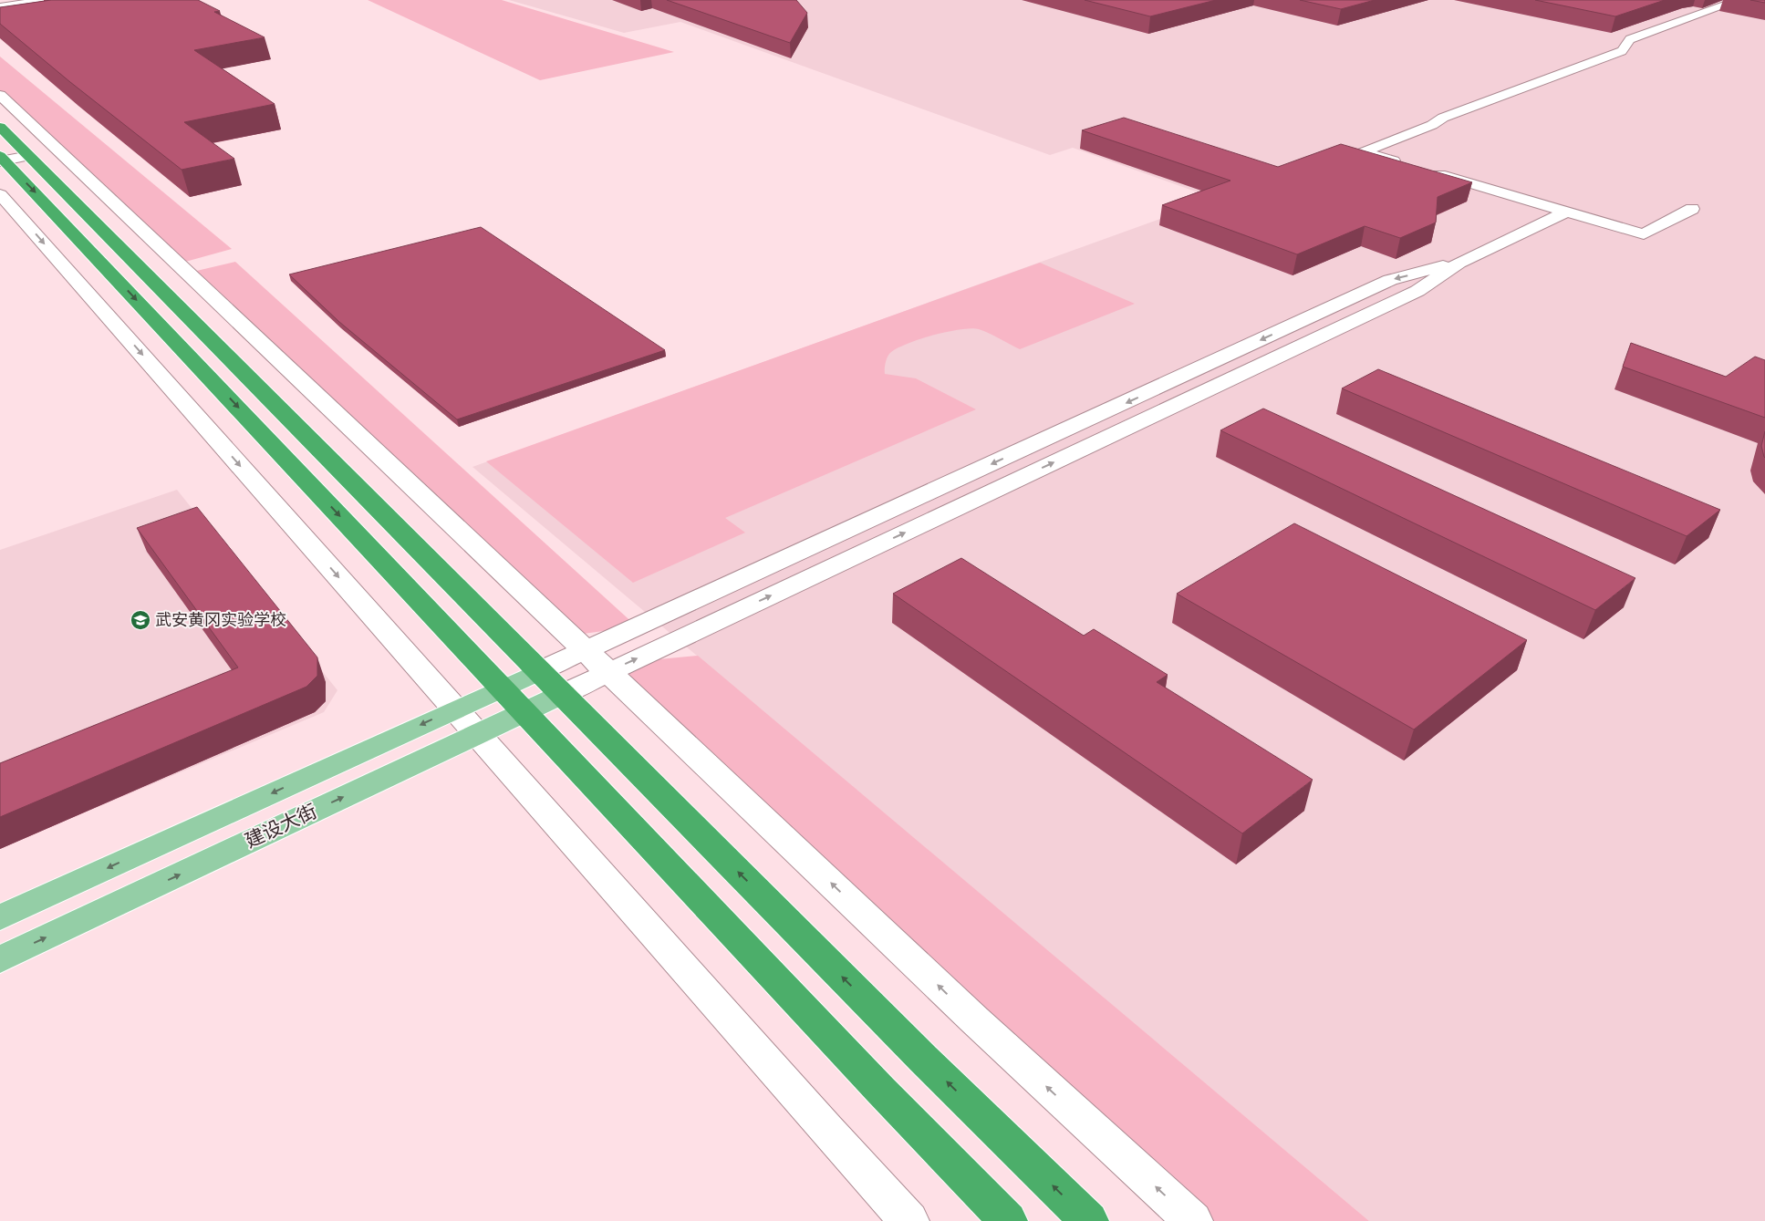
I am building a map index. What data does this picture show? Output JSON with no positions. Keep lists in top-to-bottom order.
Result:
{
  "streets": {
    "main road": ["建设大街"]
  },
  "places": {
    "school or university": ["武安黄冈实验学校"]
  }
}
